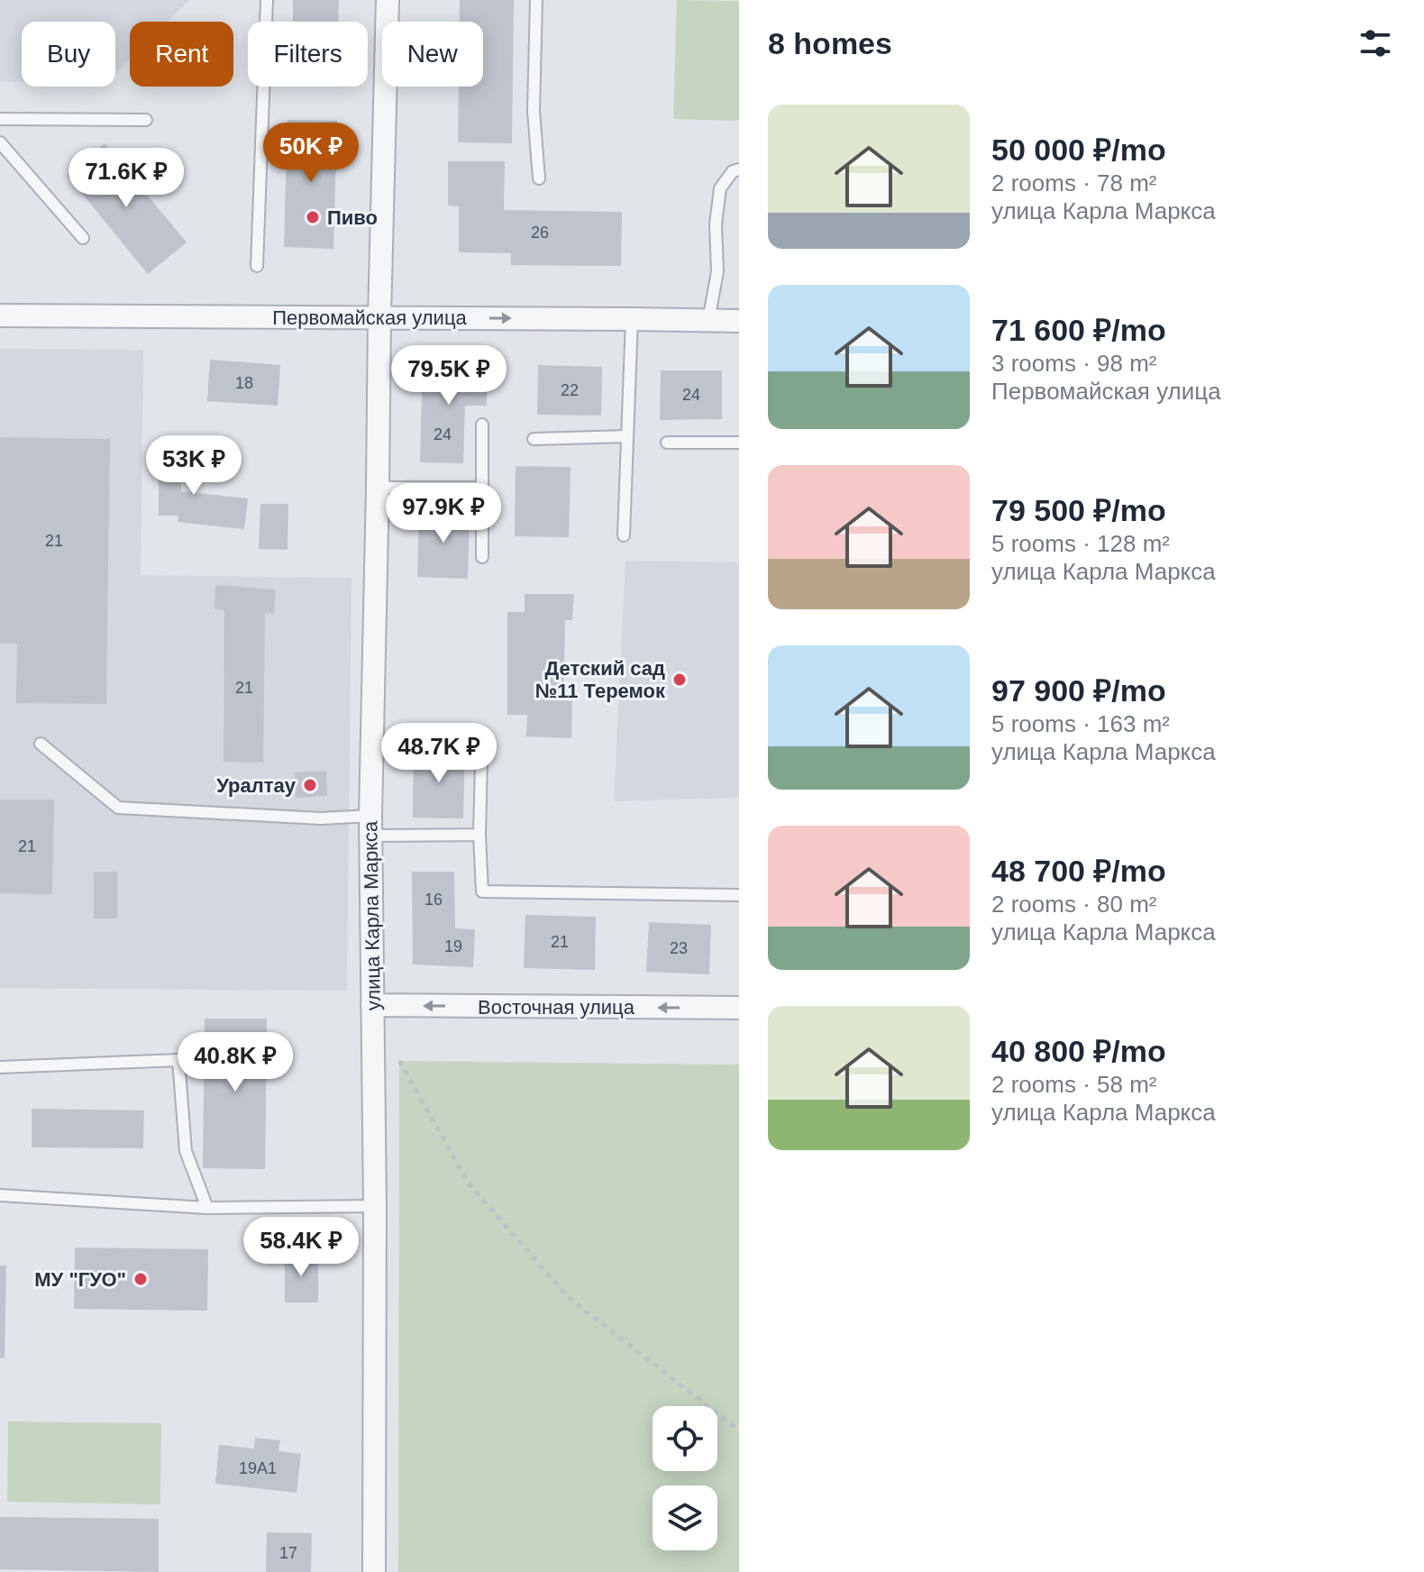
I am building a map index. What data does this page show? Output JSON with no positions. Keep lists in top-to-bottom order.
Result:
{
  "streets": {
    "street": ["Первомайская улица", "улица Карла Маркса", "Восточная улица"]
  },
  "crossings": [
    ["Первомайская улица", "улица Карла Маркса"],
    ["улица Карла Маркса", "Восточная улица"]
  ],
  "one_way": ["Восточная улица"],
  "places": [
    "Пиво",
    "Детский сад №11 Теремок",
    "Уралтау",
    "МУ \"ГУО\""
  ],
  "house_numbers": [
    "26",
    "18",
    "22",
    "24",
    "24",
    "21",
    "21",
    "21",
    "16",
    "21",
    "19",
    "23",
    "19А1",
    "17"
  ],
  "page": {
    "heading": "8 homes",
    "chip": [
      "Buy",
      "Rent",
      "Filters",
      "New"
    ],
    "list": [
      {
        "name": "50 000 ₽/mo",
        "note": "2 rooms · 78 m² · улица Карла Маркса"
      },
      {
        "name": "71 600 ₽/mo",
        "note": "3 rooms · 98 m² · Первомайская улица"
      },
      {
        "name": "79 500 ₽/mo",
        "note": "5 rooms · 128 m² · улица Карла Маркса"
      },
      {
        "name": "97 900 ₽/mo",
        "note": "5 rooms · 163 m² · улица Карла Маркса"
      },
      {
        "name": "48 700 ₽/mo",
        "note": "2 rooms · 80 m² · улица Карла Маркса"
      },
      {
        "name": "40 800 ₽/mo",
        "note": "2 rooms · 58 m² · улица Карла Маркса"
      }
    ],
    "price": [
      "50K ₽",
      "71.6K ₽",
      "79.5K ₽",
      "53K ₽",
      "97.9K ₽",
      "48.7K ₽",
      "40.8K ₽",
      "58.4K ₽"
    ]
  }
}
